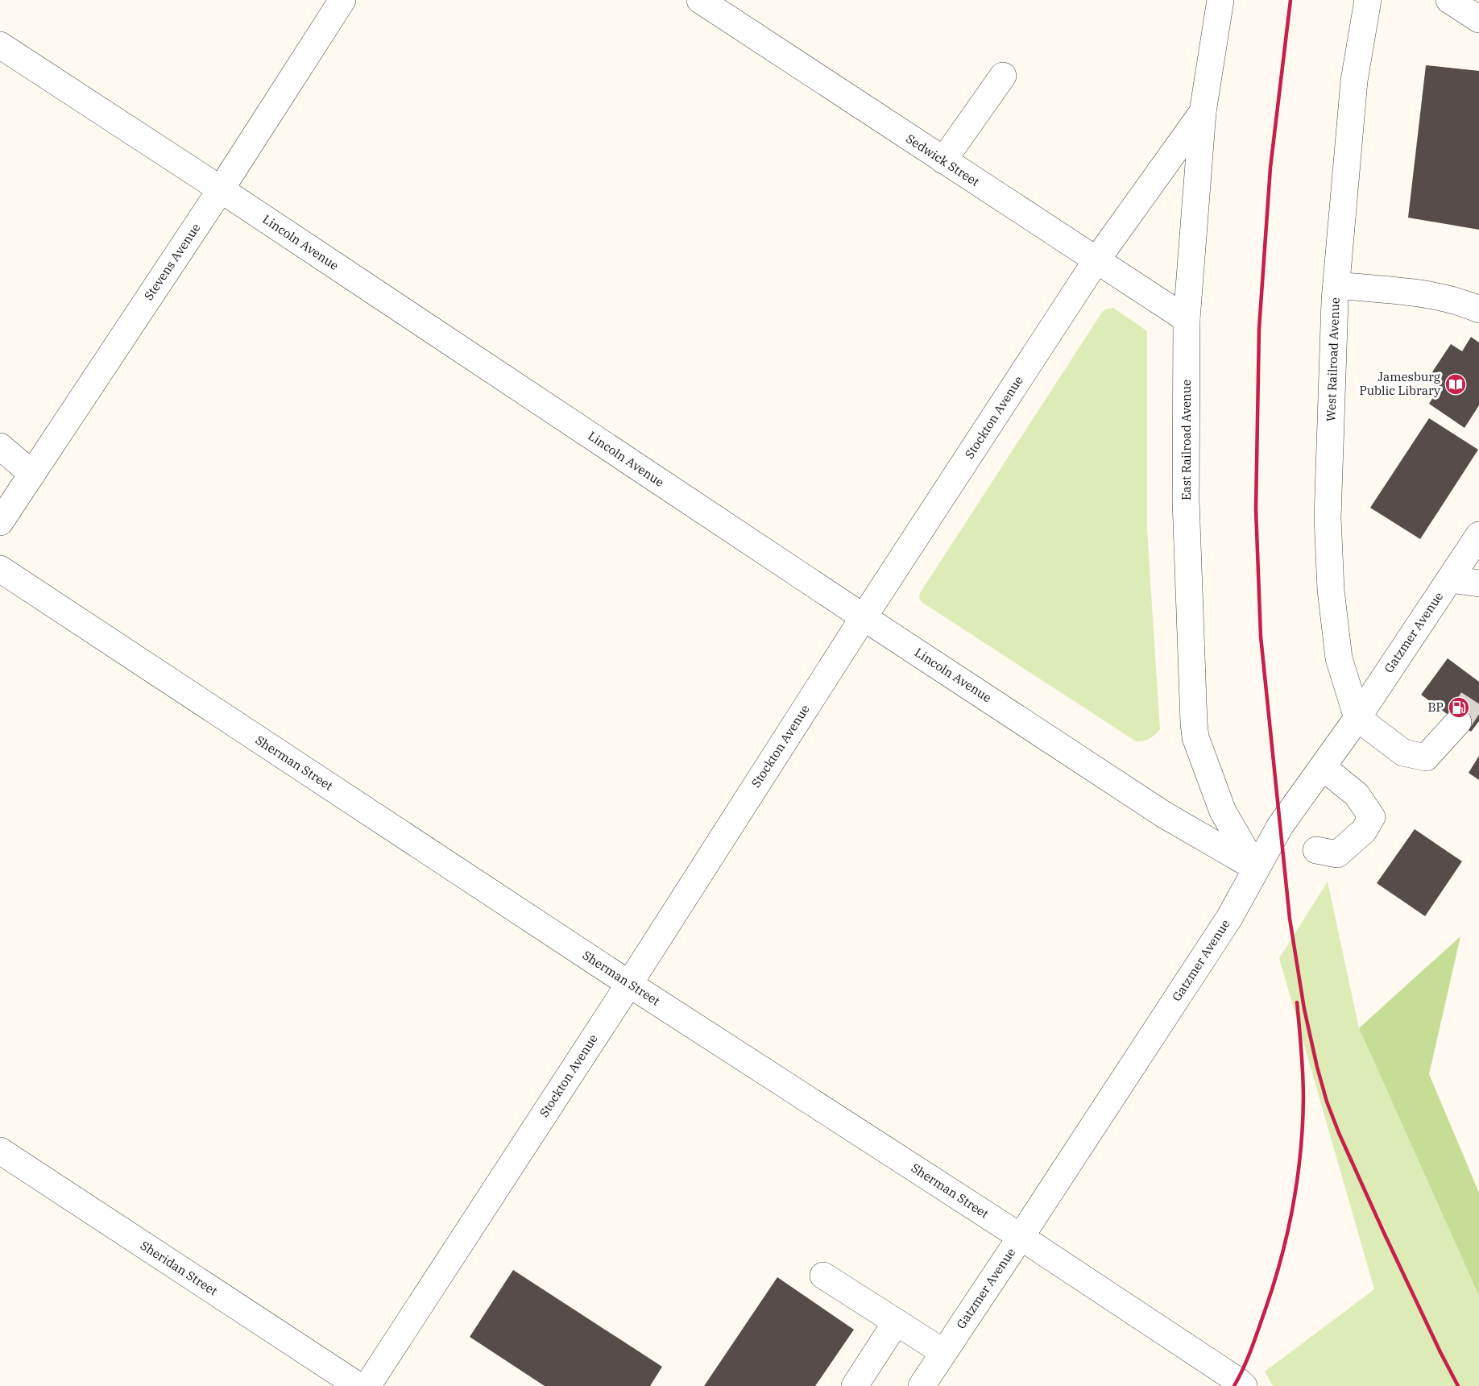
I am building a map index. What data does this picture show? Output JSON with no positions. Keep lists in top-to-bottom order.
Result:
{
  "streets": {
    "street": [
      "Sedwick Street",
      "Lincoln Avenue",
      "Stevens Avenue",
      "West Railroad Avenue",
      "Stockton Avenue",
      "East Railroad Avenue",
      "Gatzmer Avenue",
      "Sherman Street",
      "Sheridan Street"
    ]
  },
  "crossings": [
    ["Sedwick Street", "Stockton Avenue"],
    ["Sedwick Street", "East Railroad Avenue"],
    ["Lincoln Avenue", "Stevens Avenue"],
    ["Lincoln Avenue", "Stockton Avenue"],
    ["Lincoln Avenue", "East Railroad Avenue"],
    ["Lincoln Avenue", "Gatzmer Avenue"],
    ["West Railroad Avenue", "Gatzmer Avenue"],
    ["Stockton Avenue", "East Railroad Avenue"],
    ["Stockton Avenue", "Sherman Street"],
    ["East Railroad Avenue", "Gatzmer Avenue"],
    ["Gatzmer Avenue", "Sherman Street"]
  ],
  "places": {
    "library": ["Jamesburg Public Library"],
    "fuel station": ["BP"]
  }
}
